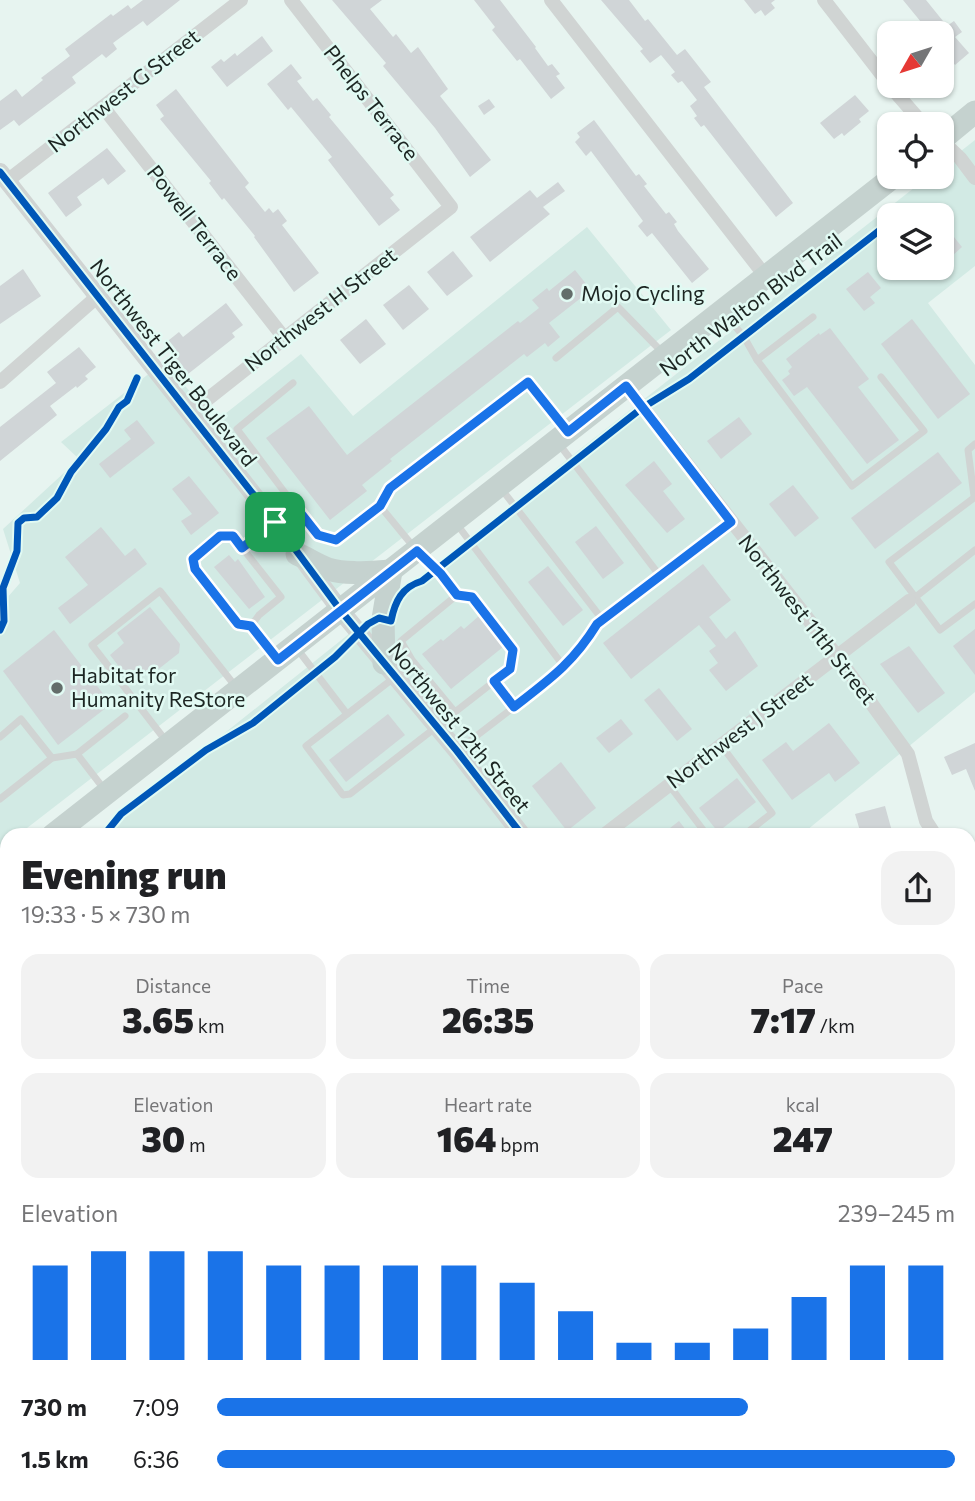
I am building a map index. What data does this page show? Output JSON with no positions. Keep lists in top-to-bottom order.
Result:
{
  "streets": {
    "street": [
      "Northwest G Street",
      "Phelps Terrace",
      "Powell Terrace",
      "Northwest H Street",
      "Northwest Tiger Boulevard",
      "Northwest 11th Street",
      "Northwest 12th Street",
      "Northwest J Street"
    ],
    "cycle path": ["North Walton Blvd Trail"]
  },
  "crossings": [
    ["Northwest G Street", "Powell Terrace"],
    ["Northwest G Street", "Northwest Tiger Boulevard"],
    ["Phelps Terrace", "Northwest H Street"],
    ["Powell Terrace", "Northwest H Street"],
    ["Northwest H Street", "Northwest Tiger Boulevard"],
    ["Northwest Tiger Boulevard", "Northwest 12th Street"],
    ["Northwest 11th Street", "Northwest J Street"]
  ],
  "places": ["Mojo Cycling", "Habitat for Humanity ReStore"],
  "north": "bottom left",
  "page": {
    "heading": ["Evening run", "19:33 · 5 × 730 m"],
    "stats": [
      ["Distance", "3.65 km"],
      ["Time", "26:35"],
      ["Pace", "7:17 /km"],
      ["Elevation", "30 m"],
      ["Heart rate", "164 bpm"],
      ["kcal", "247"]
    ],
    "chart": ["Elevation", "239–245 m"],
    "list": [
      {
        "name": "730 m",
        "note": "7:09"
      },
      {
        "name": "1.5 km",
        "note": "6:36"
      }
    ]
  }
}
